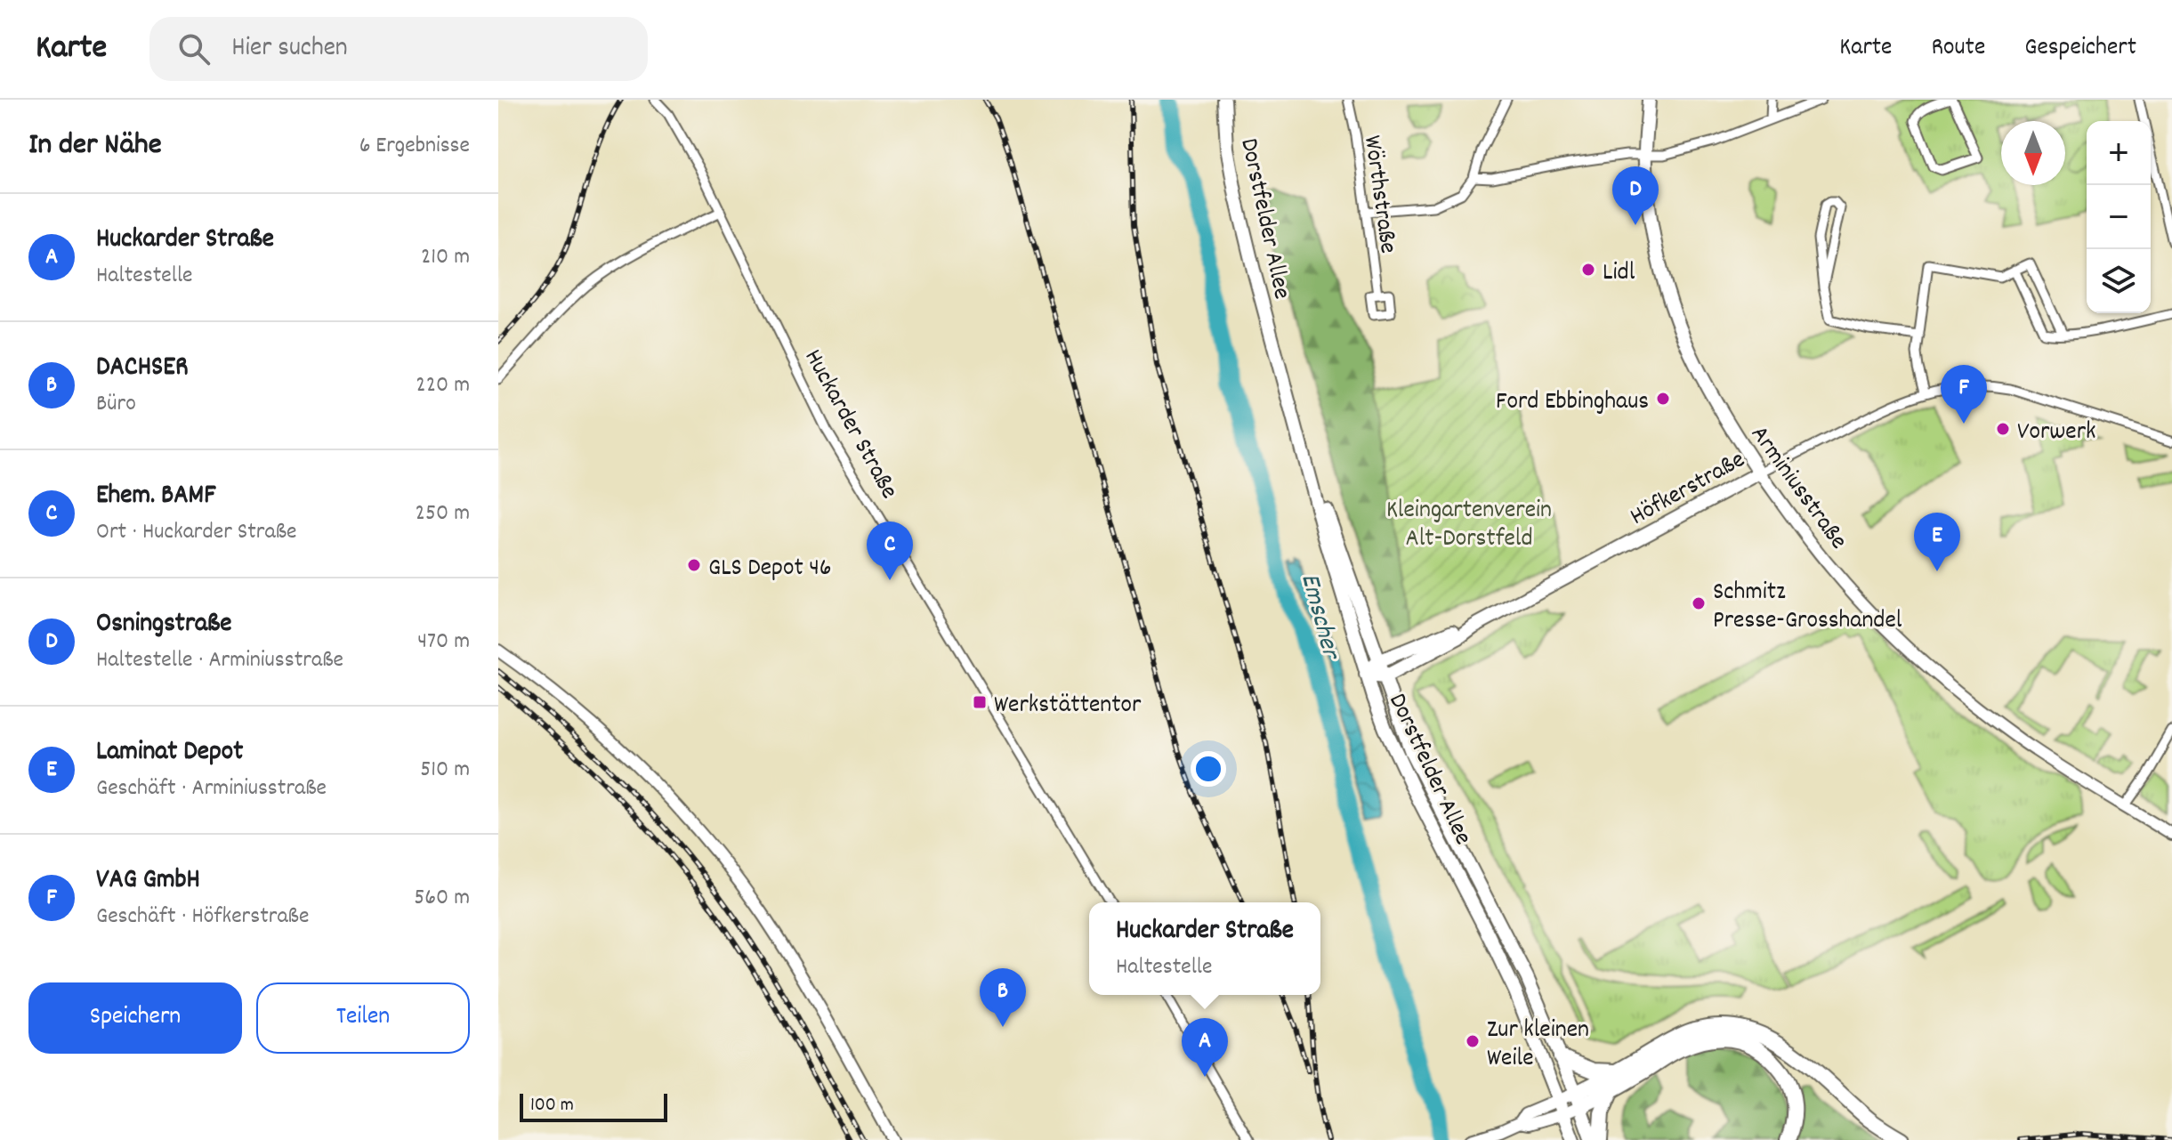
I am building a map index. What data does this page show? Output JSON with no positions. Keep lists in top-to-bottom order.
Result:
{
  "streets": {
    "main road": ["Dorstfelder Allee", "Höfkerstraße", "Arminiusstraße"],
    "street": ["Wörthstraße", "Huckarder Straße"]
  },
  "crossings": [
    ["Dorstfelder Allee", "Höfkerstraße"],
    ["Höfkerstraße", "Arminiusstraße"]
  ],
  "water": ["Emscher"],
  "parks": ["Kleingartenverein Alt-Dorstfeld"],
  "places": {
    "other": [
      "Lidl",
      "Ford Ebbinghaus",
      "Vorwerk",
      "GLS Depot 46",
      "Schmitz Presse-Grosshandel",
      "Zur kleinen Weile"
    ],
    "transit": ["Werkstättentor"]
  },
  "scale_bar": "100 m",
  "north": "bottom",
  "page": {
    "header": "Karte",
    "search": "Hier suchen",
    "nav": ["Karte", "Route", "Gespeichert"],
    "heading": ["In der Nähe", "6 Ergebnisse"],
    "map_buttons": ["+", "−"],
    "pins": [
      "D",
      "F",
      "E",
      "C",
      "B",
      "A"
    ],
    "list": [
      {
        "mark": "A",
        "name": "Huckarder Straße",
        "note": "Haltestelle",
        "value": "210 m"
      },
      {
        "mark": "B",
        "name": "DACHSER",
        "note": "Büro",
        "value": "220 m"
      },
      {
        "mark": "C",
        "name": "Ehem. BAMF",
        "note": "Ort · Huckarder Straße",
        "value": "250 m"
      },
      {
        "mark": "D",
        "name": "Osningstraße",
        "note": "Haltestelle · Arminiusstraße",
        "value": "470 m"
      },
      {
        "mark": "E",
        "name": "Laminat Depot",
        "note": "Geschäft · Arminiusstraße",
        "value": "510 m"
      },
      {
        "mark": "F",
        "name": "VAG GmbH",
        "note": "Geschäft · Höfkerstraße",
        "value": "560 m"
      }
    ],
    "popup": ["Huckarder Straße", "Haltestelle"],
    "buttons": ["Speichern", "Teilen"],
    "scale": "100 m"
  }
}
